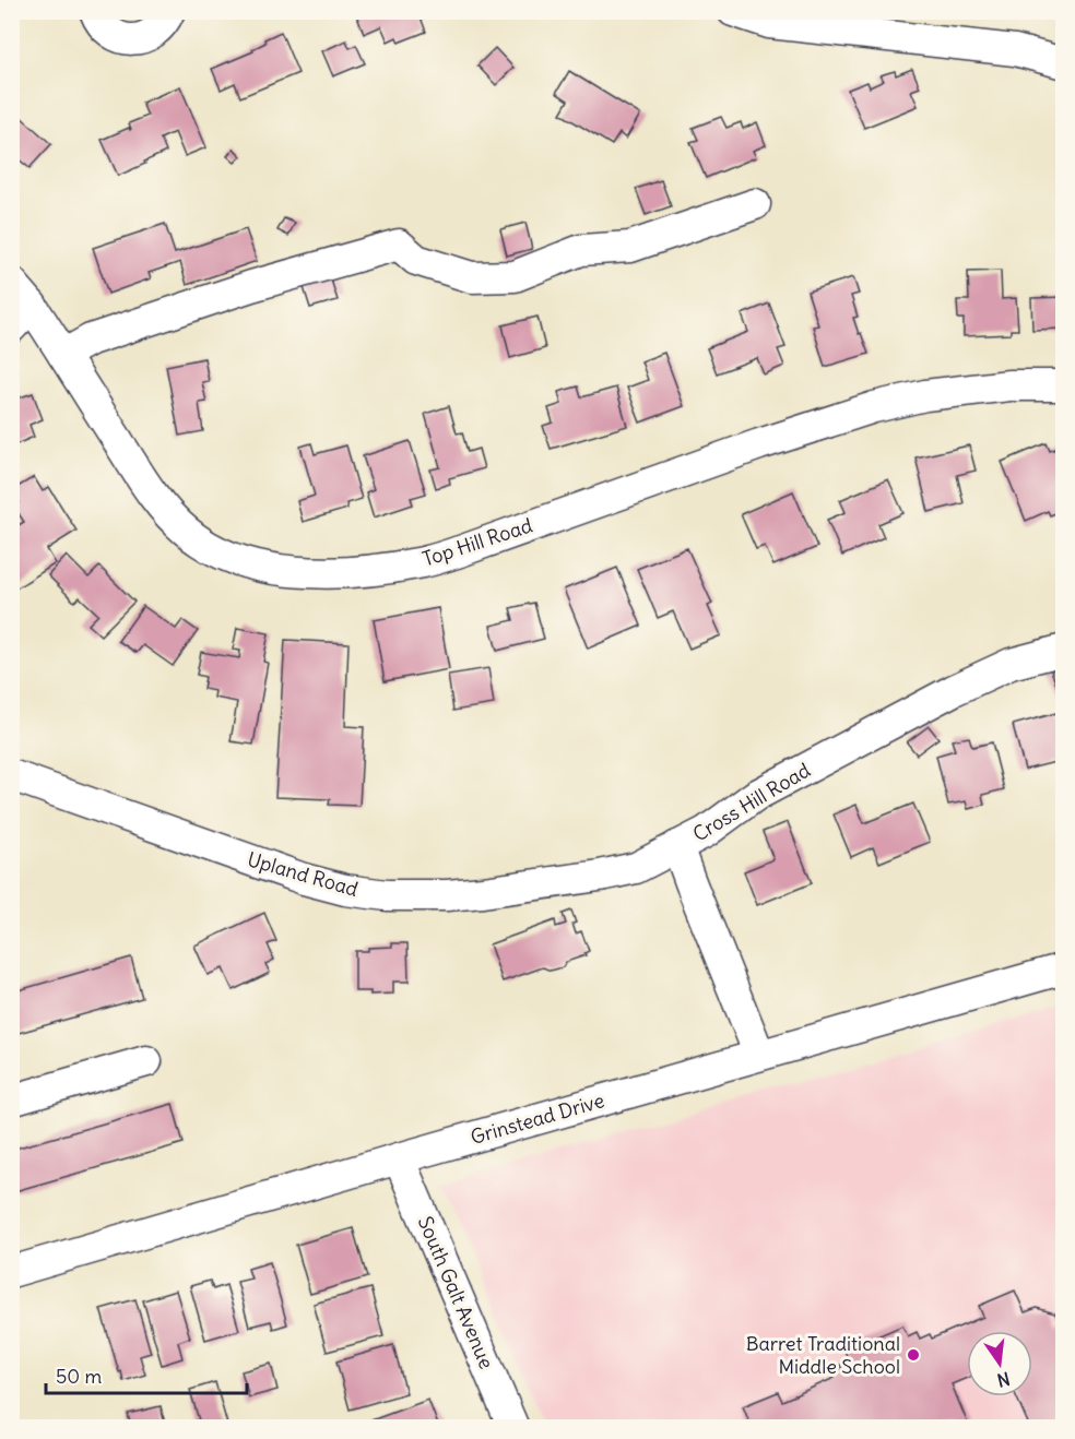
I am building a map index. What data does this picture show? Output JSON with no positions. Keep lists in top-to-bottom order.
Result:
{
  "streets": {
    "street": [
      "Top Hill Road",
      "Cross Hill Road",
      "Upland Road",
      "Grinstead Drive",
      "South Galt Avenue"
    ]
  },
  "crossings": [
    ["Cross Hill Road", "Upland Road"],
    ["Cross Hill Road", "Grinstead Drive"],
    ["Grinstead Drive", "South Galt Avenue"]
  ],
  "places": ["Barret Traditional Middle School"],
  "scale_bar": "50 m",
  "north": "bottom"
}
